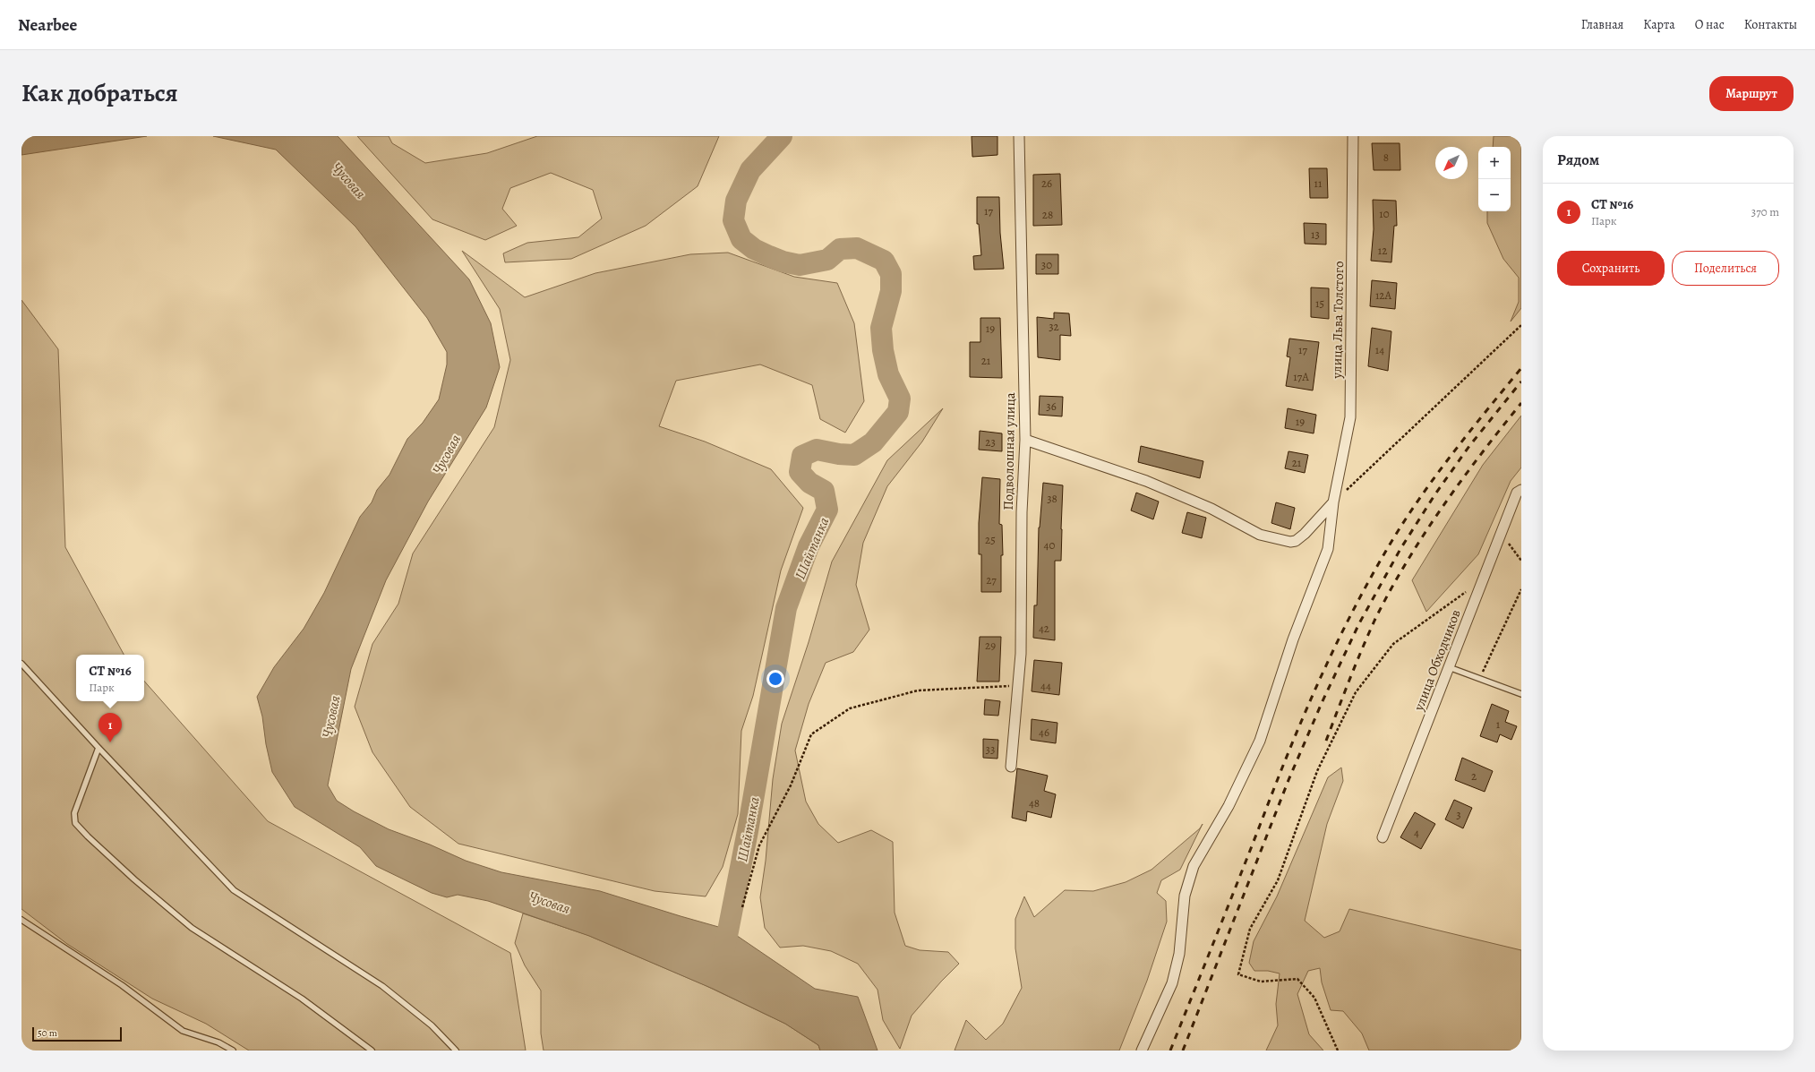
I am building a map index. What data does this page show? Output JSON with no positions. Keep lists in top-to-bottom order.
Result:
{
  "streets": {
    "street": ["улица Льва Толстого", "Подволошная улица", "улица Обходчиков"]
  },
  "water": ["Чусовая", "Шайтанка"],
  "house_numbers": [
    "8",
    "26",
    "11",
    "17",
    "10",
    "28",
    "13",
    "12",
    "30",
    "12А",
    "15",
    "32",
    "19",
    "17",
    "14",
    "21",
    "17А",
    "36",
    "19",
    "23",
    "21",
    "38",
    "25",
    "40",
    "27",
    "42",
    "29",
    "44",
    "1",
    "46",
    "33",
    "2",
    "48",
    "3",
    "4"
  ],
  "scale_bar": "50 m",
  "north": "bottom left",
  "page": {
    "header": "Nearbee",
    "nav": [
      "Главная",
      "Карта",
      "О нас",
      "Контакты"
    ],
    "title": "Как добраться",
    "buttons": [
      "Маршрут",
      ["Сохранить", "Поделиться"]
    ],
    "heading": "Рядом",
    "map_buttons": ["+", "−"],
    "list": [
      {
        "mark": "1",
        "name": "СТ №16",
        "note": "Парк",
        "value": "370 m"
      }
    ],
    "popup": ["СТ №16", "Парк"],
    "pins": "1",
    "scale": "50 m"
  }
}
